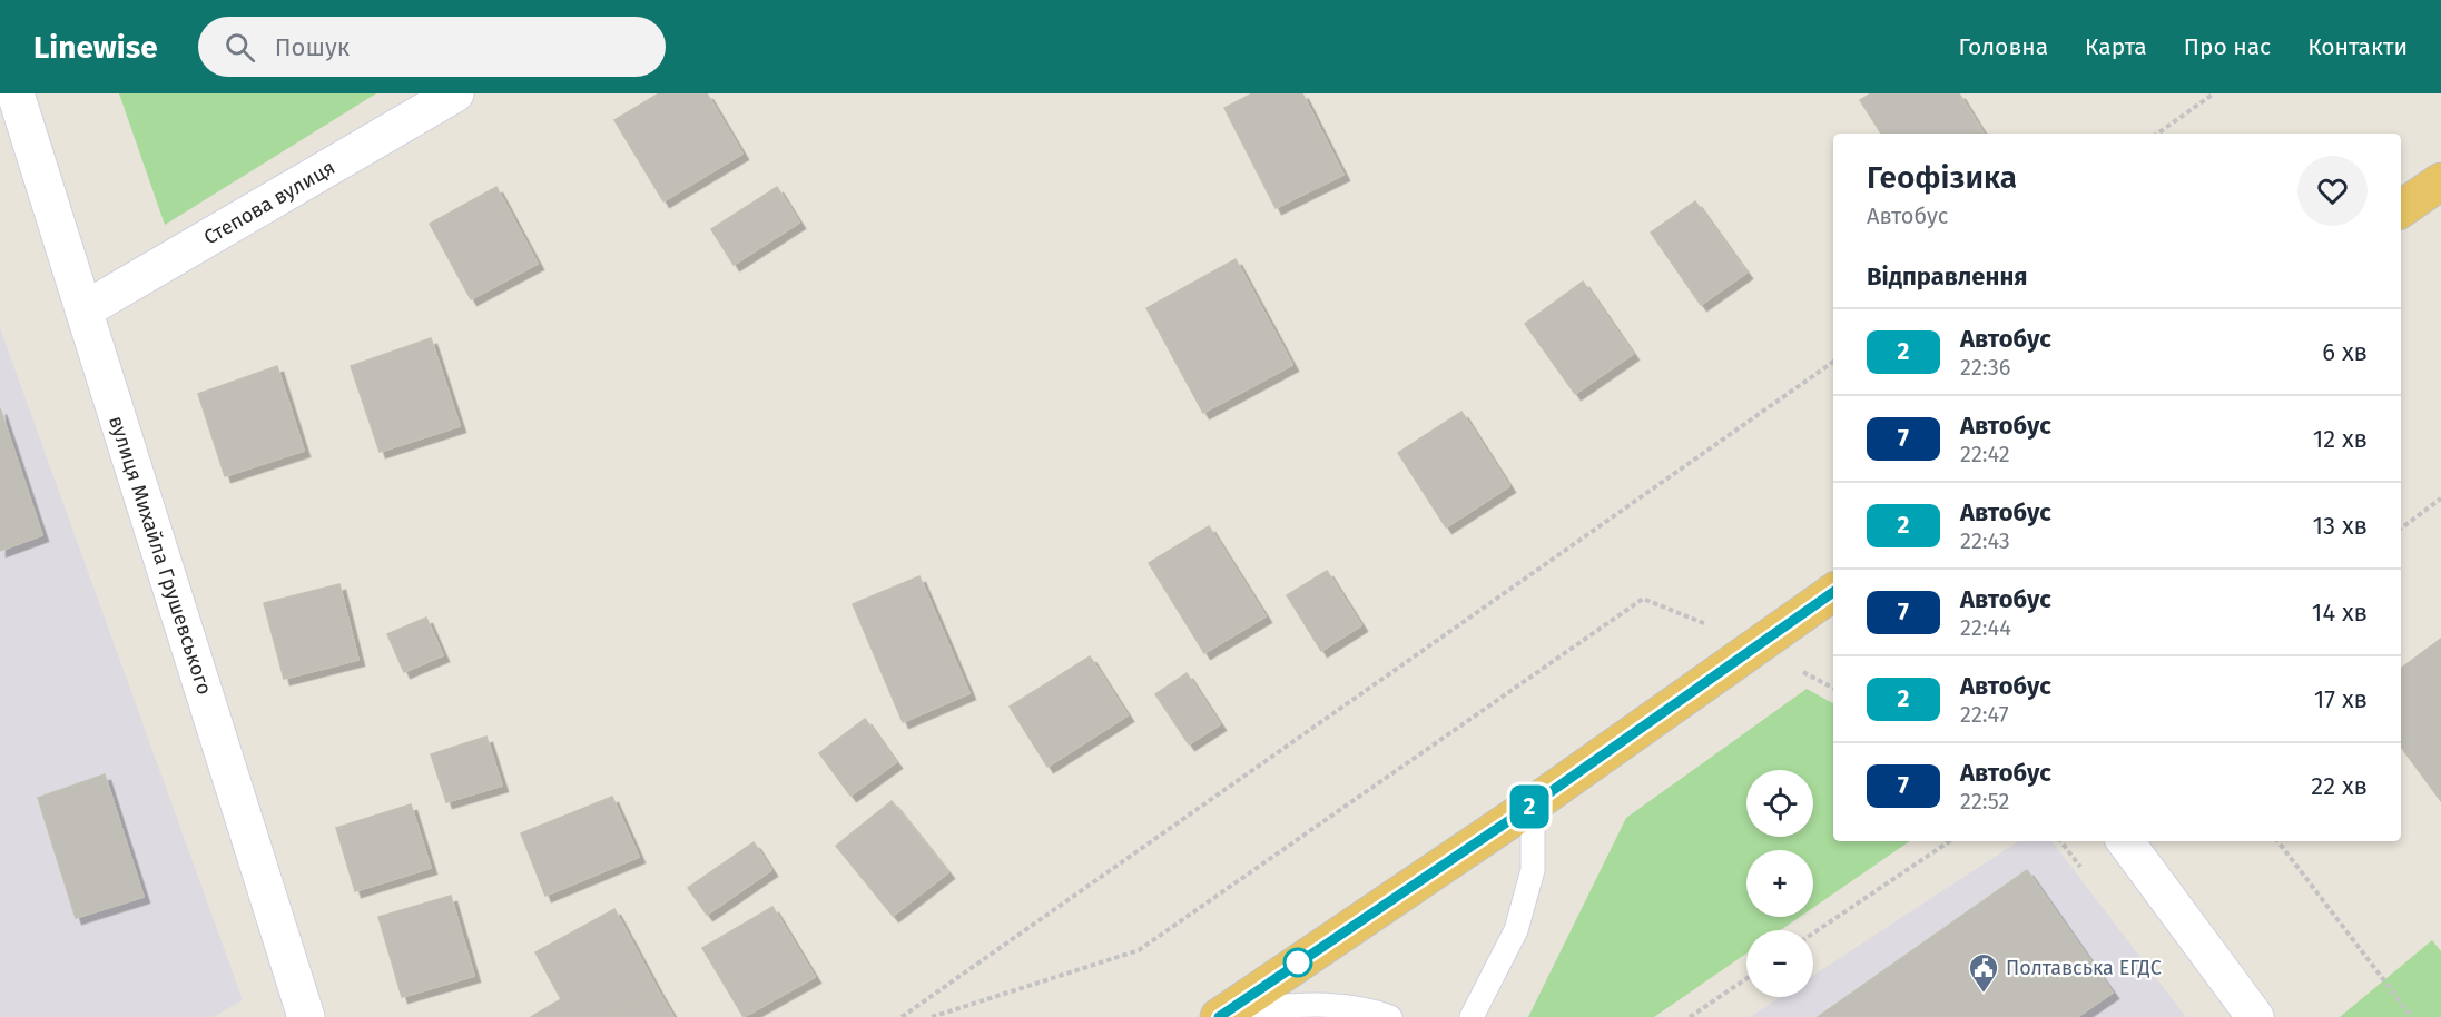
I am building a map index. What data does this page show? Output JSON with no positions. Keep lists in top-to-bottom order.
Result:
{
  "streets": {
    "street": ["Степова вулиця", "вулиця Михайла Грушевського"]
  },
  "crossings": [
    ["Степова вулиця", "вулиця Михайла Грушевського"]
  ],
  "places": {
    "public building": ["Полтавська ЕГДС"]
  },
  "lines": ["bus line 2"],
  "page": {
    "header": "Linewise",
    "search": "Пошук",
    "nav": [
      "Головна",
      "Карта",
      "Про нас",
      "Контакти"
    ],
    "on_map": "2",
    "heading": [
      ["Геофізика", "Автобус"],
      "Відправлення"
    ],
    "list": [
      {
        "mark": "2",
        "name": "Автобус",
        "note": "22:36",
        "value": "6 хв"
      },
      {
        "mark": "7",
        "name": "Автобус",
        "note": "22:42",
        "value": "12 хв"
      },
      {
        "mark": "2",
        "name": "Автобус",
        "note": "22:43",
        "value": "13 хв"
      },
      {
        "mark": "7",
        "name": "Автобус",
        "note": "22:44",
        "value": "14 хв"
      },
      {
        "mark": "2",
        "name": "Автобус",
        "note": "22:47",
        "value": "17 хв"
      },
      {
        "mark": "7",
        "name": "Автобус",
        "note": "22:52",
        "value": "22 хв"
      }
    ],
    "map_buttons": ["+", "−"]
  }
}
